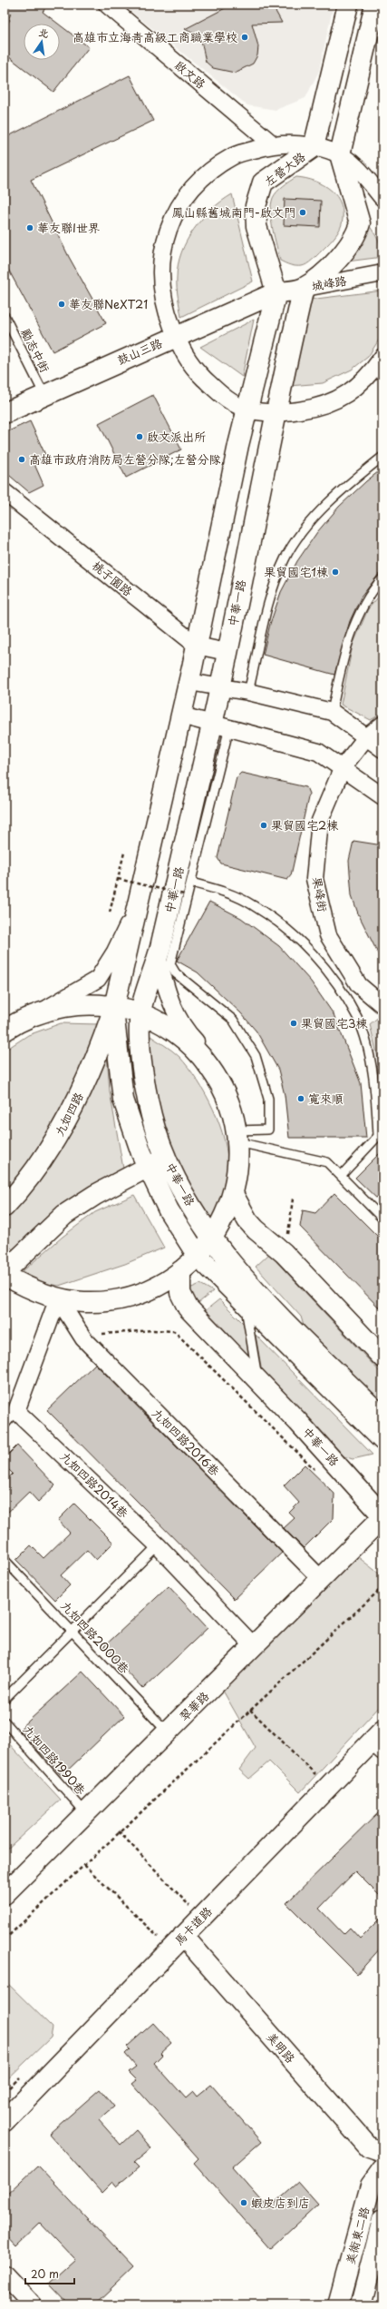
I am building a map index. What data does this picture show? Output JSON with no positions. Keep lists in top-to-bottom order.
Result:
{
  "streets": {
    "street": [
      "啟文路",
      "左營大路",
      "城峰路",
      "鼓山三路",
      "桃子園路",
      "中華一路",
      "果峰街",
      "九如四路",
      "九如四路2016巷",
      "九如四路2014巷",
      "翠華路",
      "馬卡道路",
      "美明路",
      "美術東二路"
    ],
    "lane": ["勵志中街", "九如四路2000巷", "九如四路1990巷"]
  },
  "crossings": [
    ["左營大路", "城峰路"],
    ["左營大路", "鼓山三路"],
    ["左營大路", "中華一路"],
    ["城峰路", "鼓山三路"],
    ["城峰路", "中華一路"],
    ["勵志中街", "鼓山三路"],
    ["鼓山三路", "中華一路"],
    ["桃子園路", "中華一路"],
    ["中華一路", "九如四路"],
    ["中華一路", "翠華路"],
    ["九如四路2016巷", "翠華路"],
    ["九如四路2014巷", "翠華路"],
    ["九如四路2000巷", "翠華路"],
    ["翠華路", "九如四路1990巷"],
    ["馬卡道路", "美明路"]
  ],
  "places": [
    "高雄市立海青高級工商職業學校",
    "鳳山縣舊城南門-啟文門",
    "華友聯I世界",
    "華友聯NeXT21",
    "啟文派出所",
    "高雄市政府消防局左營分隊;左營分隊",
    "果貿國宅1棟",
    "果貿國宅2棟",
    "果貿國宅3棟",
    "寬來順",
    "蝦皮店到店"
  ],
  "scale_bar": "20 m",
  "north": "top"
}
